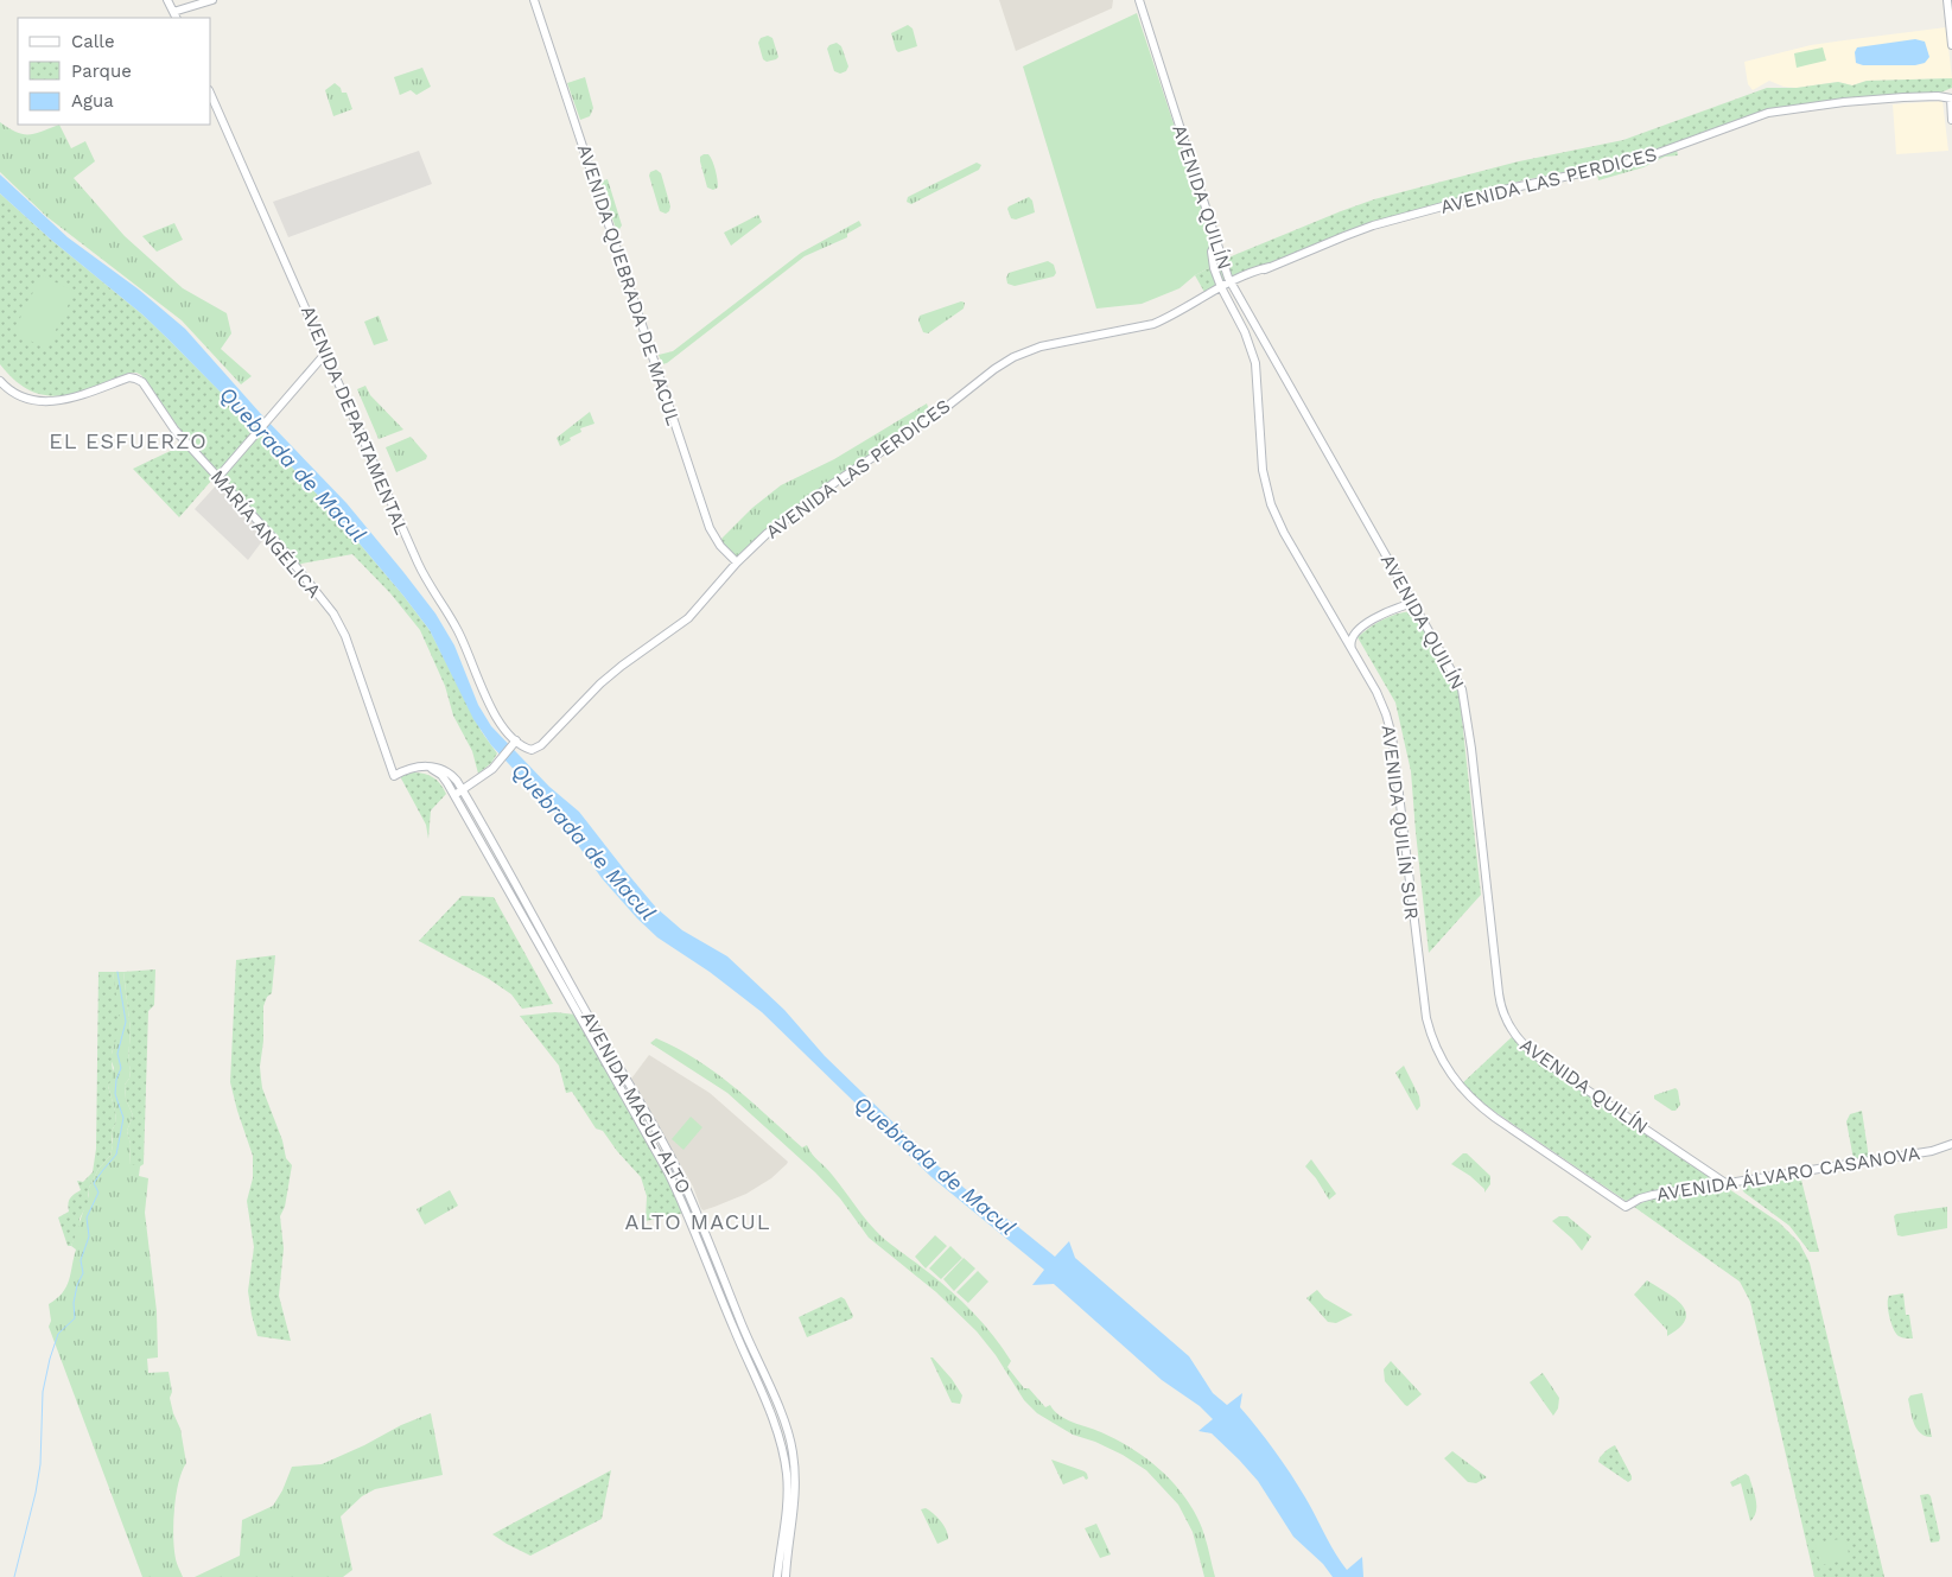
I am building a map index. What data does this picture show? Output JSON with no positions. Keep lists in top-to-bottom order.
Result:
{
  "streets": {
    "street": [
      "AVENIDA LAS PERDICES",
      "AVENIDA QUILÍN",
      "AVENIDA QUEBRADA DE MACUL",
      "AVENIDA DEPARTAMENTAL",
      "MARÍA ANGÉLICA",
      "AVENIDA QUILÍN SUR",
      "AVENIDA MACUL ALTO",
      "AVENIDA ÁLVARO CASANOVA"
    ]
  },
  "crossings": [
    ["AVENIDA LAS PERDICES", "AVENIDA QUILÍN"],
    ["AVENIDA LAS PERDICES", "AVENIDA QUEBRADA DE MACUL"],
    ["AVENIDA LAS PERDICES", "AVENIDA DEPARTAMENTAL"],
    ["AVENIDA LAS PERDICES", "AVENIDA QUILÍN SUR"],
    ["AVENIDA QUILÍN", "AVENIDA QUILÍN SUR"],
    ["AVENIDA QUILÍN", "AVENIDA ÁLVARO CASANOVA"],
    ["MARÍA ANGÉLICA", "AVENIDA MACUL ALTO"],
    ["AVENIDA QUILÍN SUR", "AVENIDA ÁLVARO CASANOVA"]
  ],
  "districts": ["EL ESFUERZO", "ALTO MACUL"],
  "water": ["Quebrada de Macul"],
  "legend": ["Calle", "Parque", "Agua"]
}
